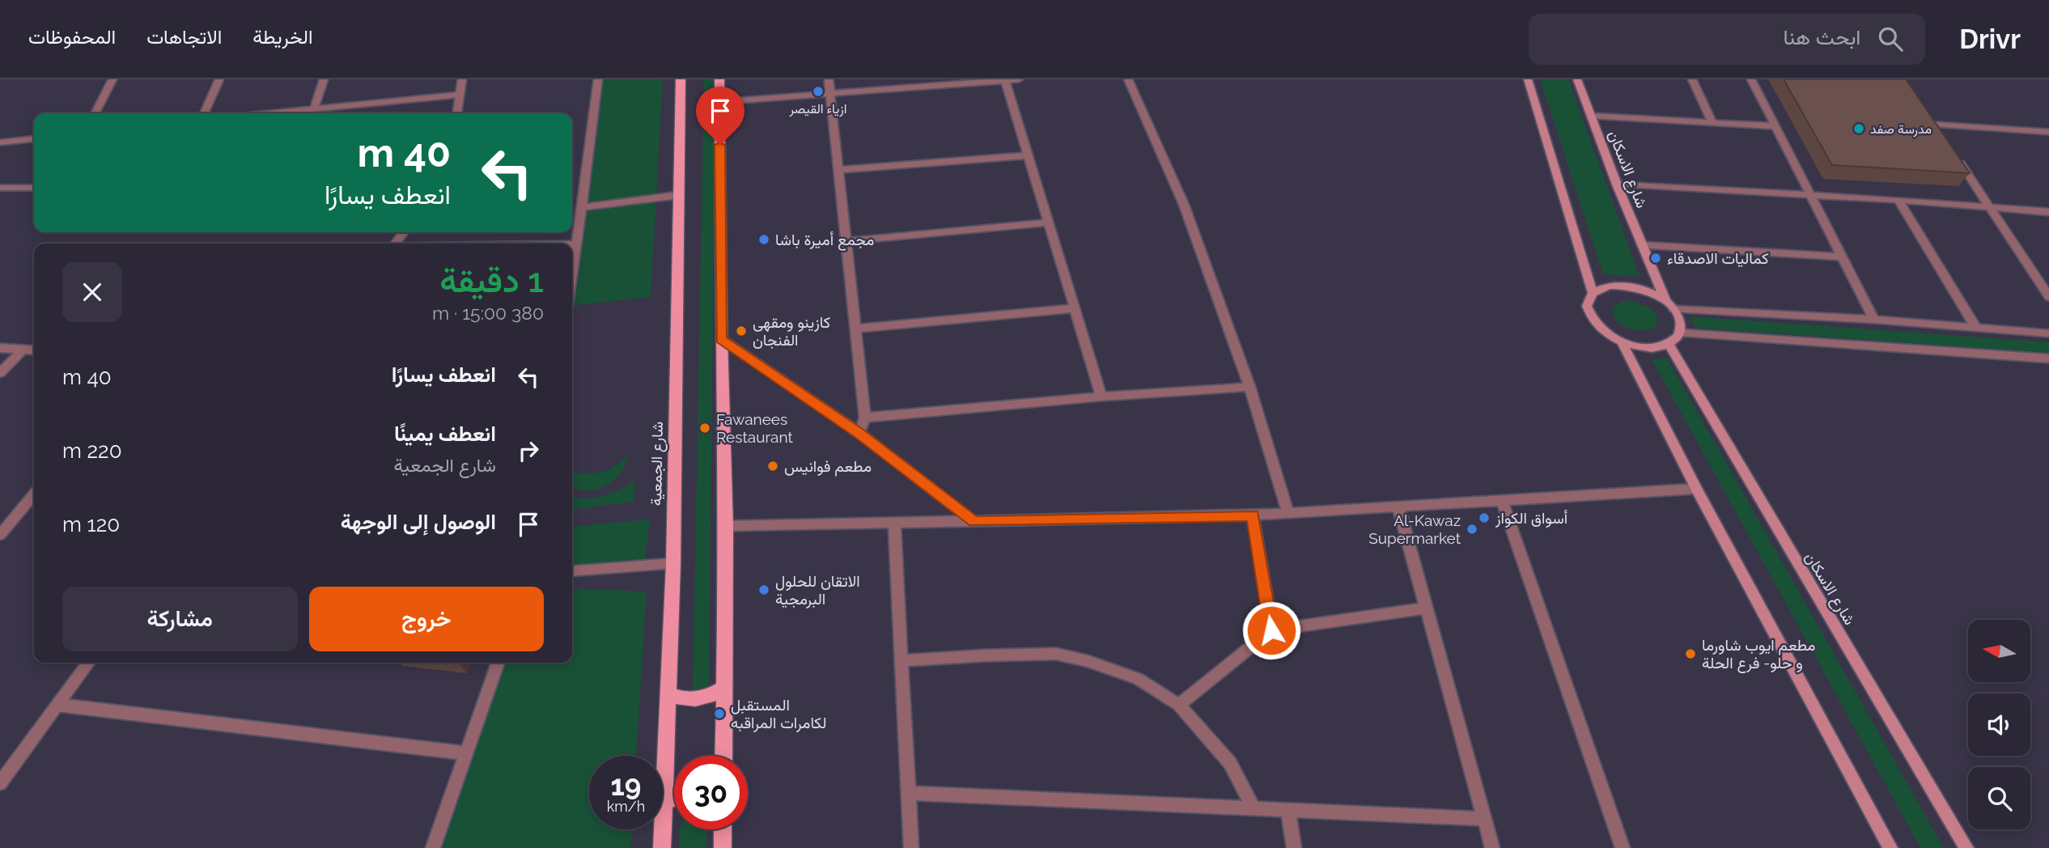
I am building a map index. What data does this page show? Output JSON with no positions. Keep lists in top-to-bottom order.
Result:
{
  "streets": {
    "main road": ["شارع الاسكان", "شارع الجمعية"]
  },
  "places": [
    "ازياء القيصر",
    "مدرسة صفد",
    "مجمع أميرة باشا",
    "كماليات الاصدقاء",
    "كازينو ومقهى الفنجان",
    "Fawanees Restaurant",
    "مطعم فوانيس",
    "أسواق الكواز",
    "Al-Kawaz Supermarket",
    "الاتقان للحلول البرمجية",
    "مطعم ايوب شاورما و حلو- فرع الحلة",
    "المستقبل لكامرات المراقبه"
  ],
  "north": "left",
  "page": {
    "header": "Drivr",
    "search": "ابحث هنا",
    "nav": ["الخريطة", "الاتجاهات", "المحفوظات"],
    "turn": ["40 m", "انعطف يسارًا"],
    "heading": ["1 دقيقة", "380 m · 15:00"],
    "list": [
      {
        "name": "انعطف يسارًا",
        "value": "40 m"
      },
      {
        "name": "انعطف يمينًا",
        "note": "شارع الجمعية",
        "value": "220 m"
      },
      {
        "name": "الوصول إلى الوجهة",
        "value": "120 m"
      }
    ],
    "buttons": ["خروج", "مشاركة"],
    "speed": "19 km/h",
    "limit": "30"
  }
}
